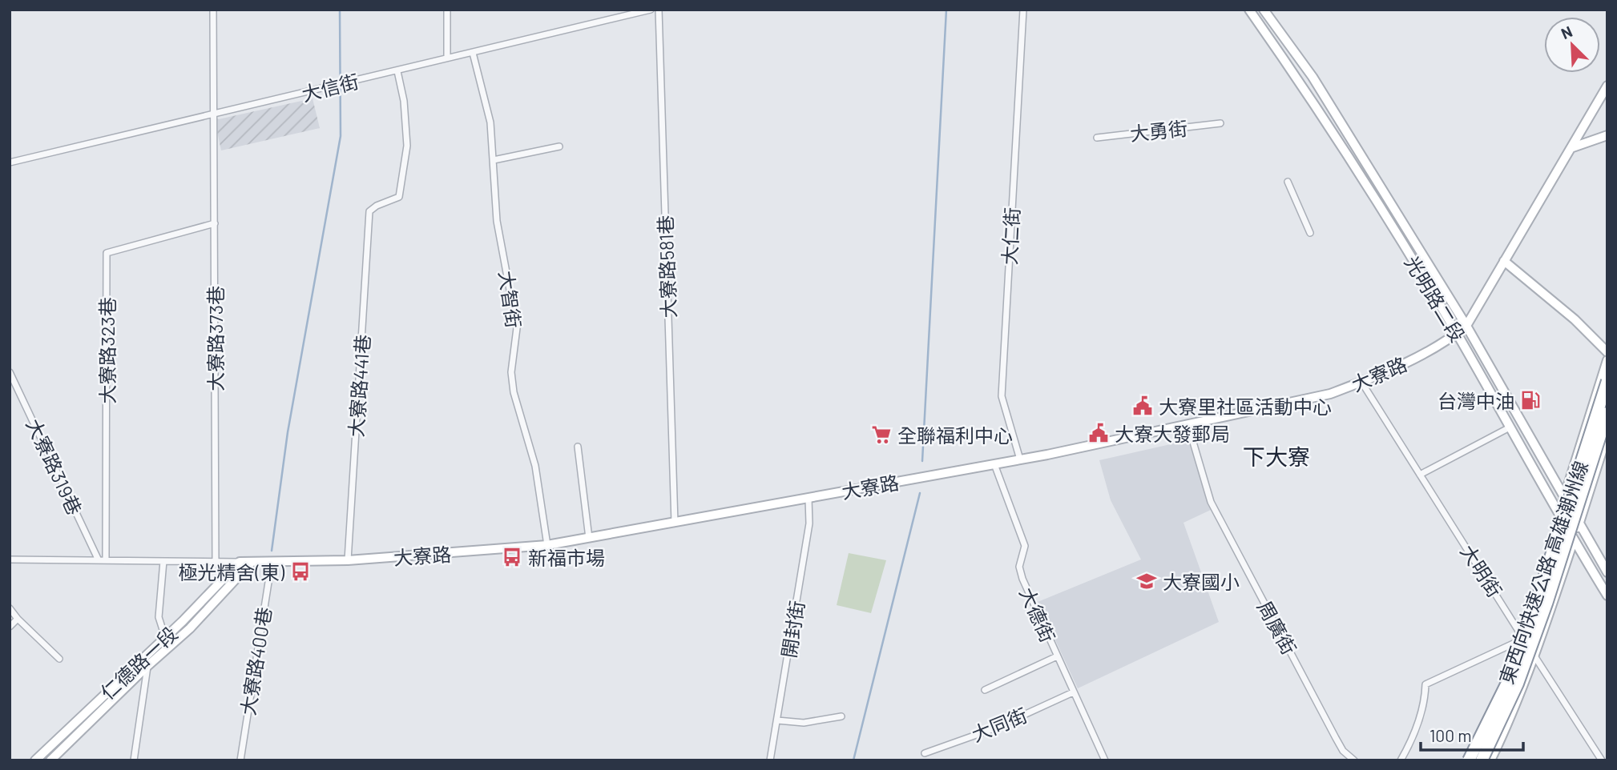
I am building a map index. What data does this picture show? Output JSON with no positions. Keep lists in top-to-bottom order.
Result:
{
  "streets": {
    "highway": ["東西向快速公路 高雄潮州線"],
    "street": [
      "大信街",
      "大勇街",
      "大仁街",
      "大寮路581巷",
      "光明路二段",
      "大智街",
      "大寮路373巷",
      "大寮路323巷",
      "大寮路",
      "大寮路441巷",
      "大寮路319巷",
      "大明街",
      "大德街",
      "周廣街",
      "開封街",
      "大寮路400巷",
      "仁德路一段",
      "大同街"
    ]
  },
  "crossings": [
    ["大信街", "大智街"],
    ["大信街", "大寮路373巷"],
    ["大信街", "大寮路441巷"],
    ["大仁街", "大寮路"],
    ["大寮路581巷", "大寮路"],
    ["光明路二段", "大寮路"],
    ["大智街", "大寮路"],
    ["大寮路373巷", "大寮路323巷"],
    ["大寮路373巷", "大寮路"],
    ["大寮路323巷", "大寮路"],
    ["大寮路", "大寮路441巷"],
    ["大寮路", "大寮路319巷"],
    ["大寮路", "大明街"],
    ["大寮路", "大德街"],
    ["大寮路", "周廣街"],
    ["大寮路", "開封街"],
    ["大寮路", "大寮路400巷"],
    ["大寮路", "仁德路一段"],
    ["大德街", "大同街"]
  ],
  "districts": ["下大寮"],
  "places": {
    "fuel station": ["台灣中油"],
    "public building": ["大寮里社區活動中心", "大寮大發郵局"],
    "supermarket": ["全聯福利中心"],
    "bus stop": ["新福市場", "極光精舍(東)"],
    "school or university": ["大寮國小"]
  },
  "scale_bar": "100 m",
  "north": "top left"
}
